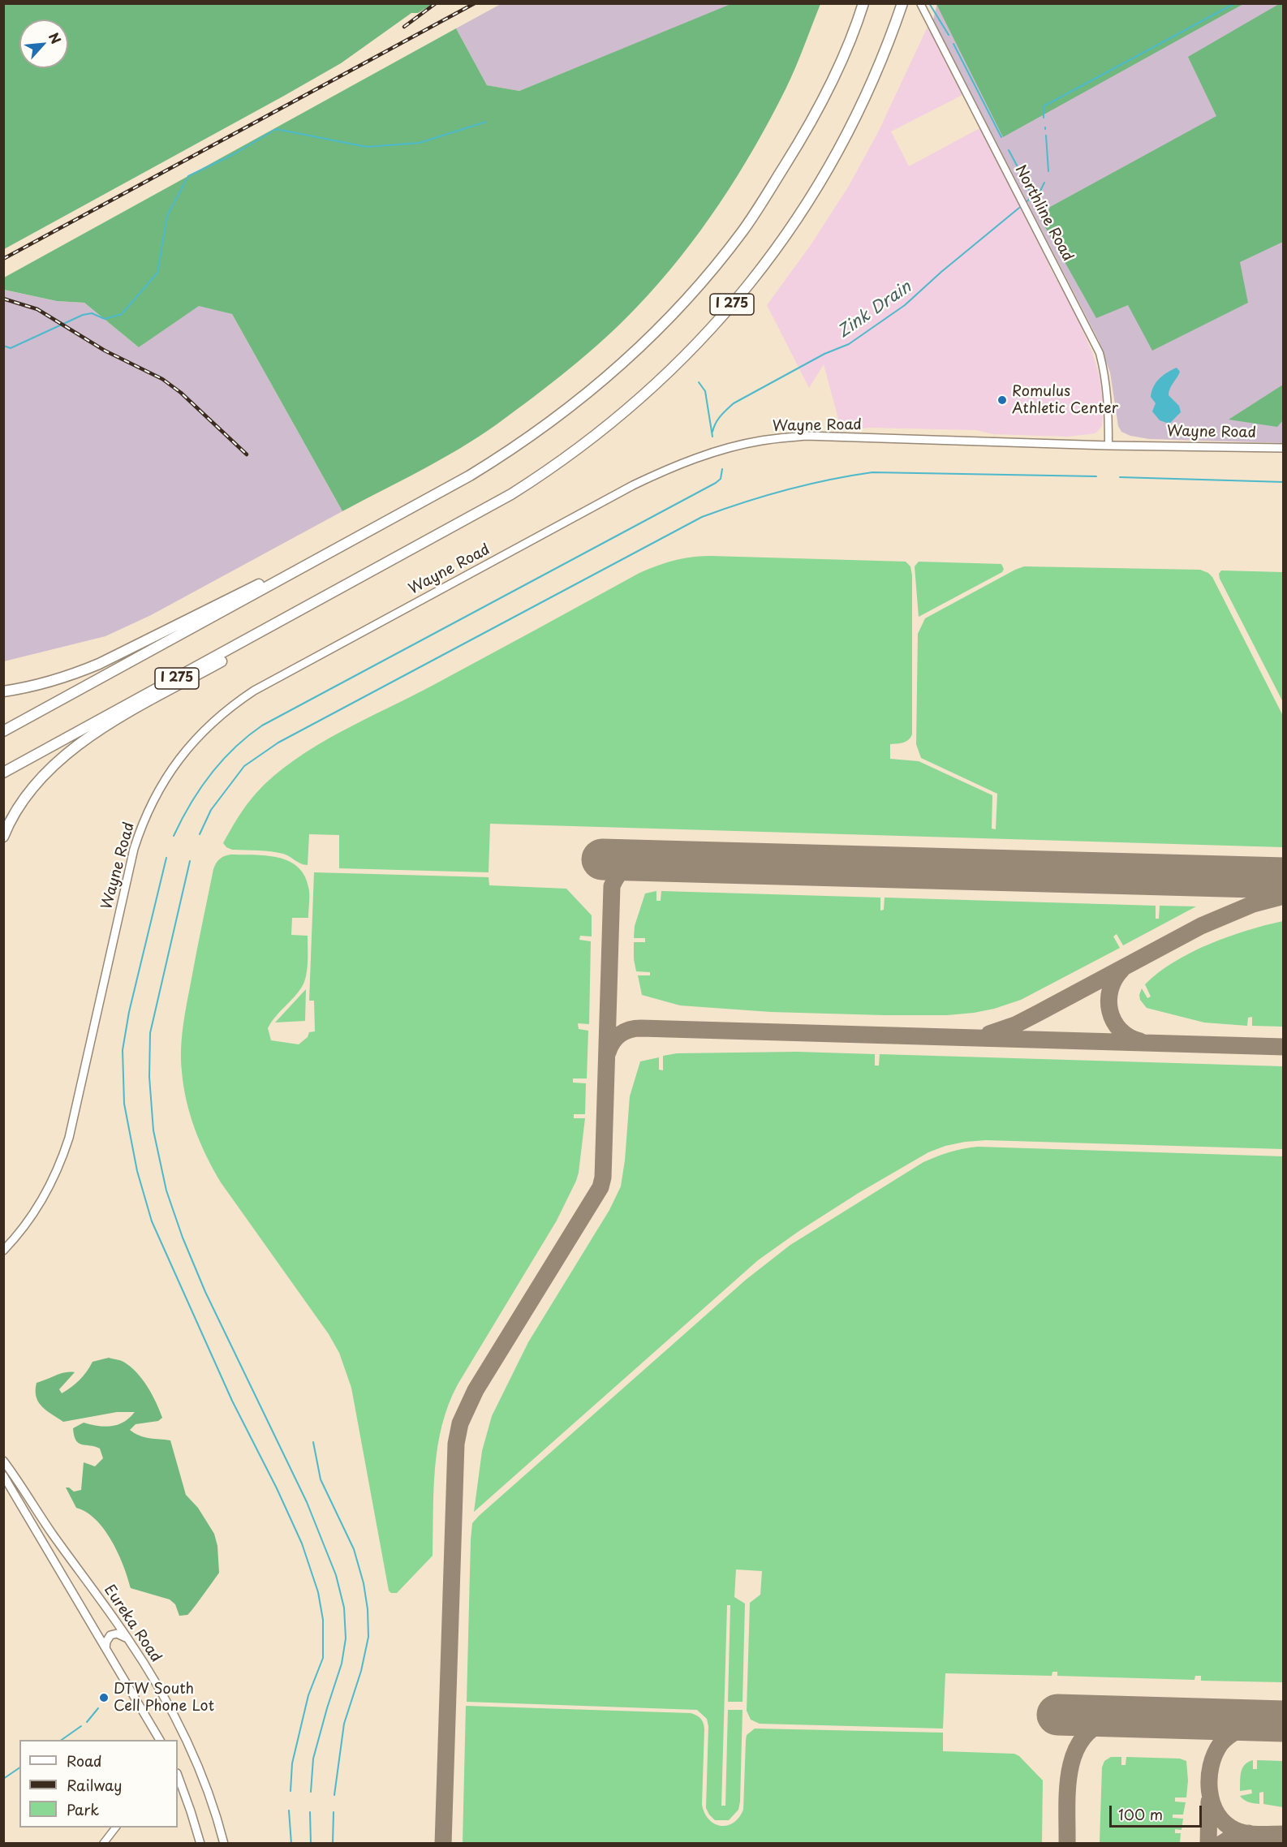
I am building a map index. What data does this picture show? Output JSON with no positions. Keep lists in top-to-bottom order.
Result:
{
  "streets": {
    "highway": ["I 275"],
    "main road": ["Wayne Road", "Eureka Road"],
    "street": ["Northline Road"]
  },
  "crossings": [
    ["Northline Road", "Wayne Road"]
  ],
  "water": ["Zink Drain"],
  "places": ["Romulus Athletic Center", "DTW South Cell Phone Lot"],
  "legend": ["Road", "Railway", "Park"],
  "scale_bar": "100 m",
  "north": "top right"
}
